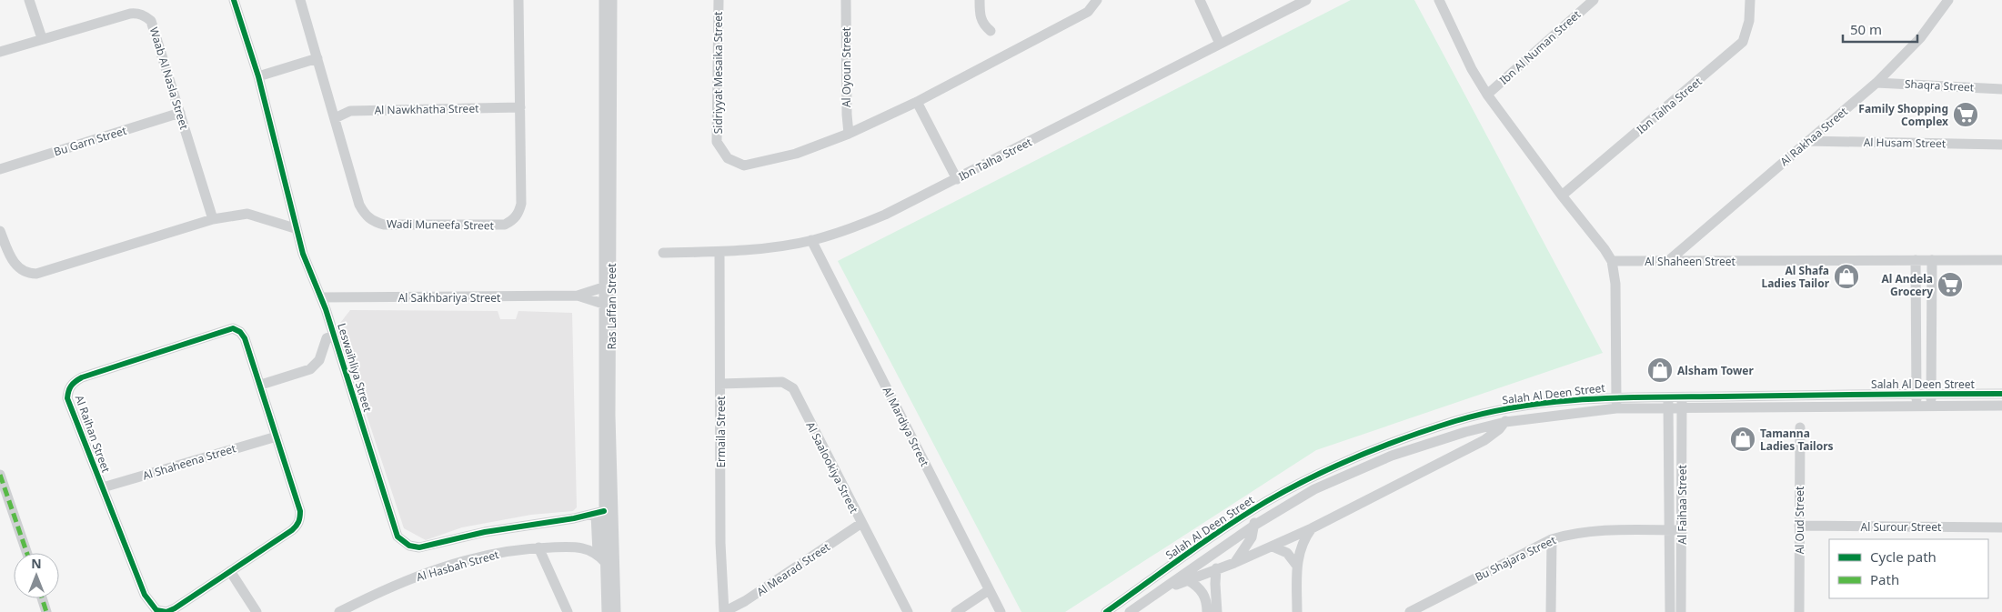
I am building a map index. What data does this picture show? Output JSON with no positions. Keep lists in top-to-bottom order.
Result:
{
  "streets": {
    "street": [
      "Ibn Al Numan Street",
      "Al Oyoun Street",
      "Sidriyyat Mesaika Street",
      "Waab Al Nasla Street",
      "Shaqra Street",
      "Ibn Talha Street",
      "Al Nawkhatha Street",
      "Al Rakhaa Street",
      "Bu Garn Street",
      "Al Husam Street",
      "Wadi Muneefa Street",
      "Al Shaheen Street",
      "Al Sakhbariya Street",
      "Ras Laffan Street",
      "Leswaihliya Street",
      "Salah Al Deen Street",
      "Al Mardiya Street",
      "Ermaila Street",
      "Al Raihan Street",
      "Al Shaheena Street",
      "Al Saalookiya Street",
      "Al Faihaa Street",
      "Al Oud Street",
      "Al Surour Street",
      "Bu Shajara Street",
      "Al Hasbah Street",
      "Al Mearad Street"
    ]
  },
  "crossings": [
    ["Al Oyoun Street", "Sidriyyat Mesaika Street"],
    ["Waab Al Nasla Street", "Bu Garn Street"],
    ["Shaqra Street", "Al Rakhaa Street"],
    ["Ibn Talha Street", "Al Mardiya Street"],
    ["Ibn Talha Street", "Ermaila Street"],
    ["Al Nawkhatha Street", "Wadi Muneefa Street"],
    ["Al Rakhaa Street", "Al Husam Street"],
    ["Al Rakhaa Street", "Al Shaheen Street"],
    ["Al Sakhbariya Street", "Ras Laffan Street"],
    ["Al Sakhbariya Street", "Leswaihliya Street"],
    ["Ras Laffan Street", "Leswaihliya Street"],
    ["Ras Laffan Street", "Al Hasbah Street"],
    ["Salah Al Deen Street", "Al Faihaa Street"],
    ["Ermaila Street", "Al Saalookiya Street"],
    ["Ermaila Street", "Al Mearad Street"],
    ["Al Raihan Street", "Al Shaheena Street"],
    ["Al Saalookiya Street", "Al Mearad Street"],
    ["Al Faihaa Street", "Bu Shajara Street"],
    ["Al Oud Street", "Al Surour Street"]
  ],
  "places": {
    "supermarket": ["Family Shopping Complex", "Al Andela Grocery"],
    "shop": ["Al Shafa Ladies Tailor", "Alsham Tower", "Tamanna Ladies Tailors"]
  },
  "legend": ["Cycle path", "Path"],
  "scale_bar": "50 m",
  "north": "top"
}
